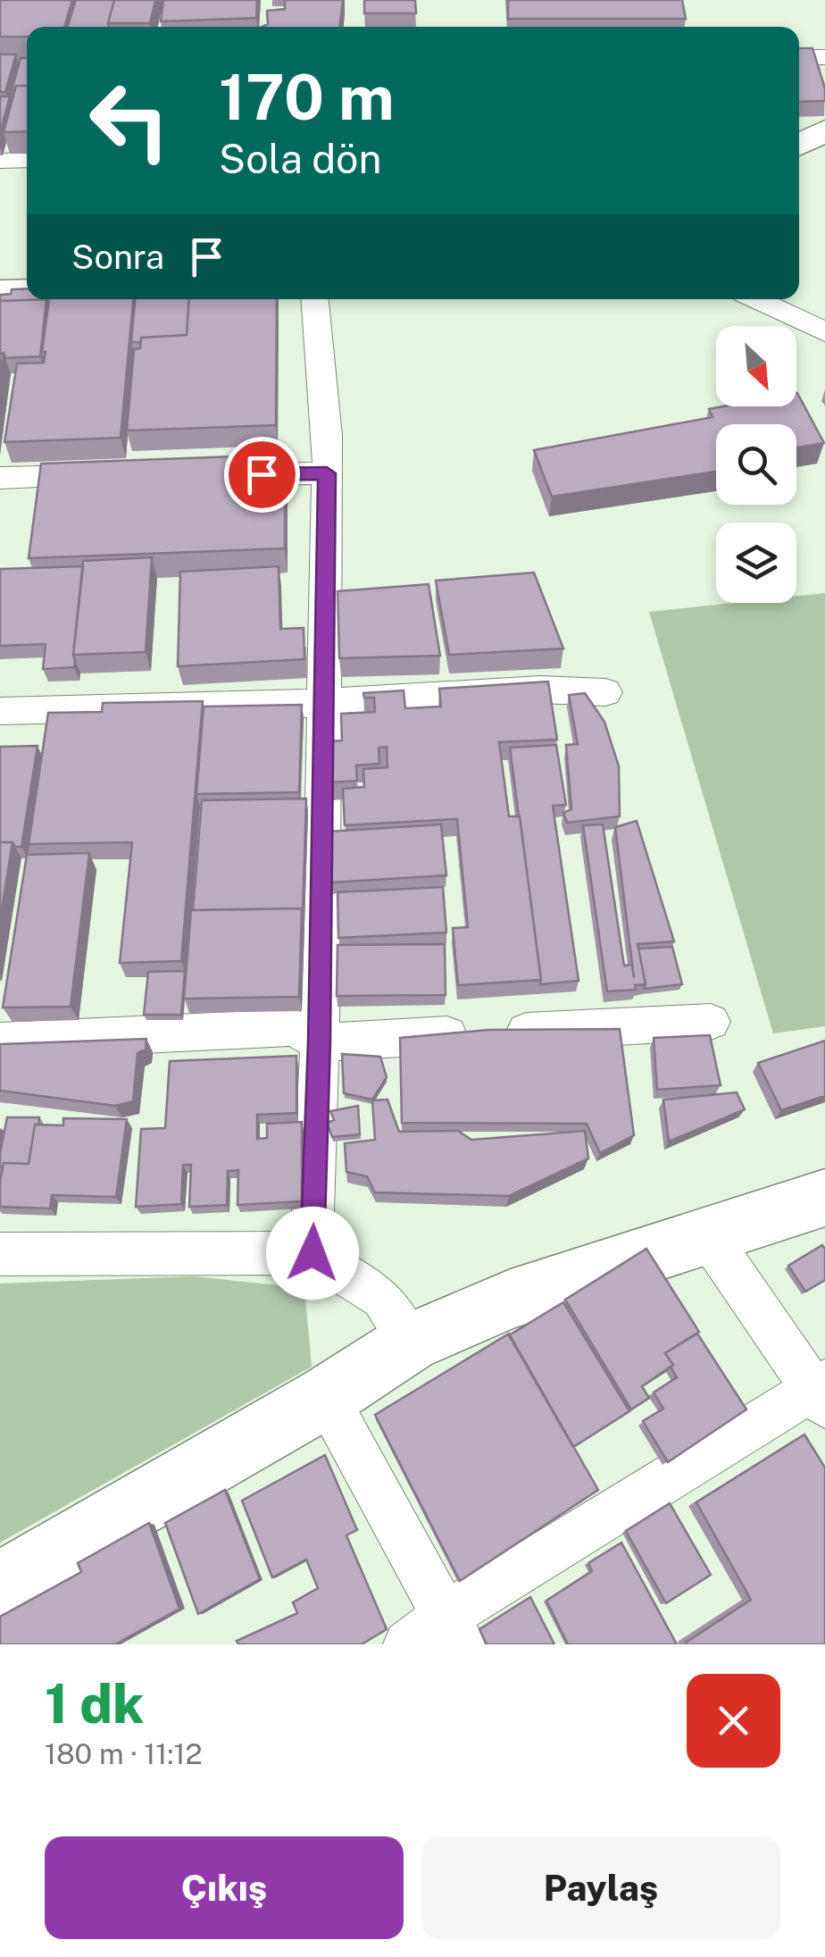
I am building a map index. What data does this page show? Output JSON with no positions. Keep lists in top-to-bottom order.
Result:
{
  "north": "bottom right",
  "page": {
    "turn": ["170 m", "Sola dön"],
    "then": "Sonra",
    "heading": ["1 dk", "180 m · 11:12"],
    "buttons": ["Çıkış", "Paylaş"]
  }
}
